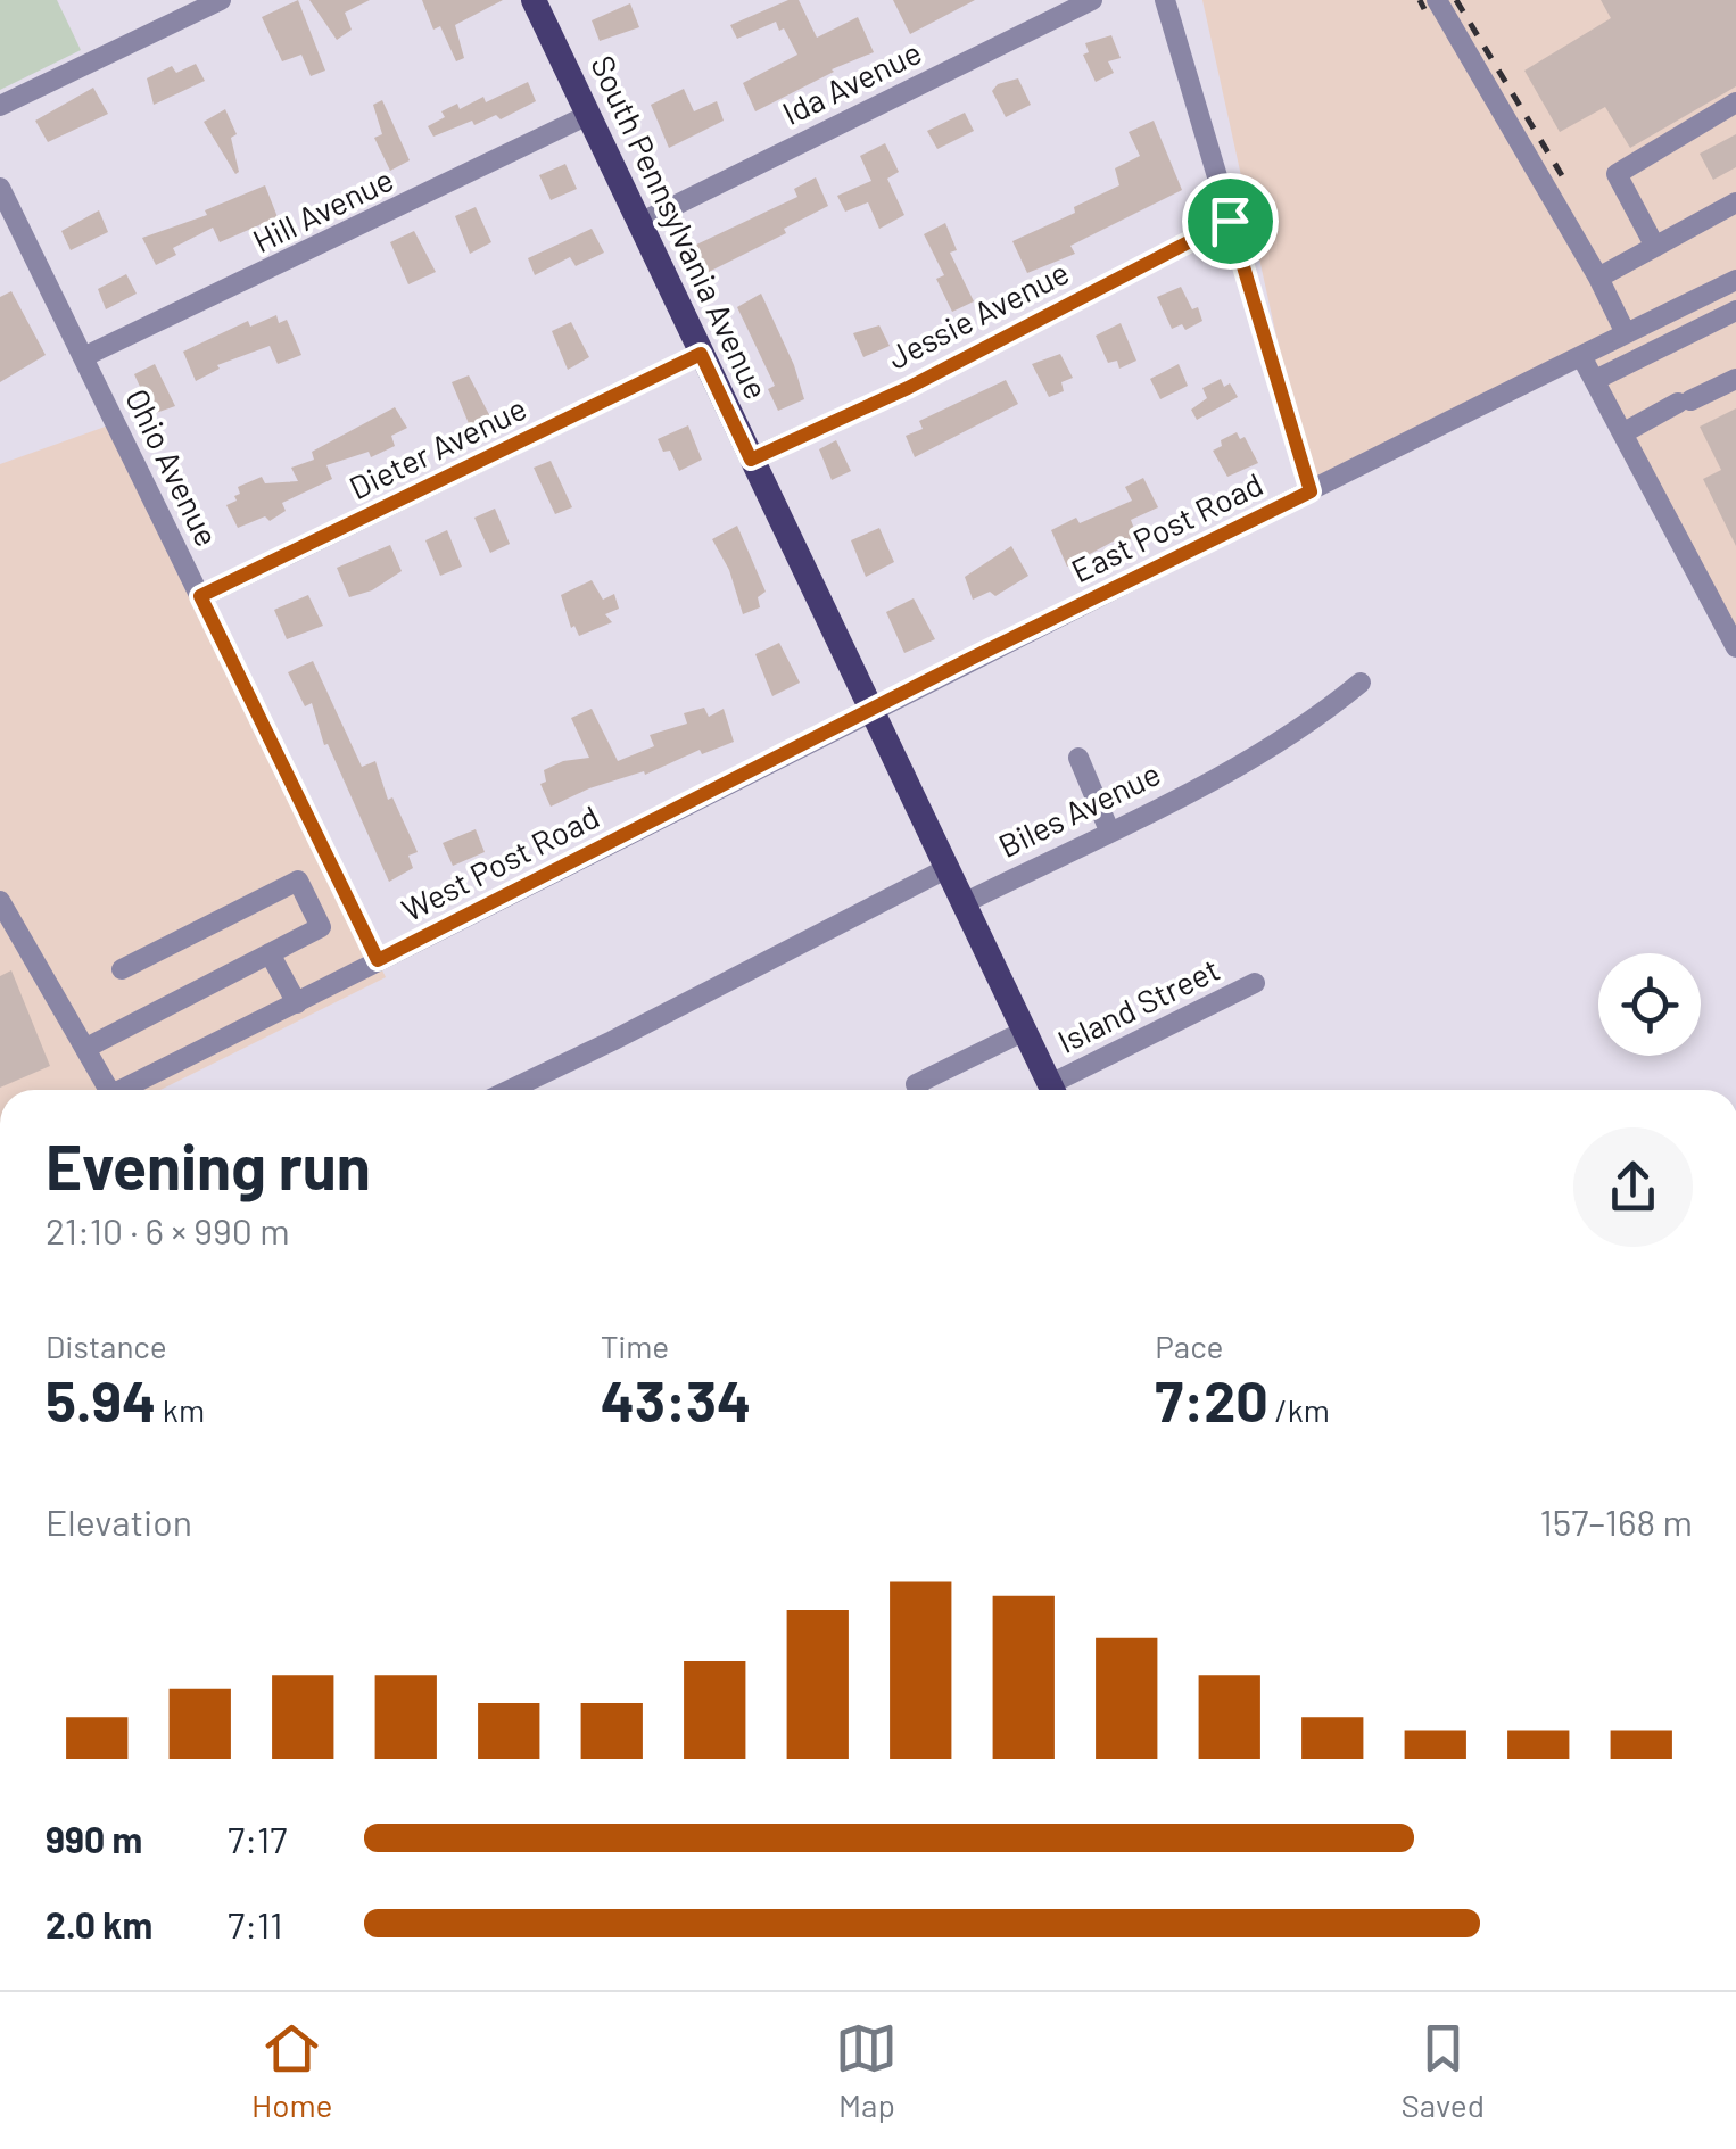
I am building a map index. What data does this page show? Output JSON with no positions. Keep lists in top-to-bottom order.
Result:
{
  "streets": {
    "main road": ["South Pennsylvania Avenue"],
    "street": [
      "Ida Avenue",
      "Hill Avenue",
      "Jessie Avenue",
      "Dieter Avenue",
      "Ohio Avenue",
      "East Post Road",
      "Biles Avenue",
      "West Post Road",
      "Island Street"
    ]
  },
  "crossings": [
    ["Ida Avenue", "South Pennsylvania Avenue"],
    ["Hill Avenue", "South Pennsylvania Avenue"],
    ["Hill Avenue", "Ohio Avenue"],
    ["South Pennsylvania Avenue", "Jessie Avenue"],
    ["South Pennsylvania Avenue", "Dieter Avenue"],
    ["South Pennsylvania Avenue", "East Post Road"],
    ["South Pennsylvania Avenue", "Biles Avenue"],
    ["South Pennsylvania Avenue", "West Post Road"],
    ["Dieter Avenue", "Ohio Avenue"],
    ["Ohio Avenue", "West Post Road"],
    ["East Post Road", "West Post Road"]
  ],
  "page": {
    "heading": ["Evening run", "21:10 · 6 × 990 m"],
    "stats": [
      ["Distance", "5.94 km"],
      ["Time", "43:34"],
      ["Pace", "7:20 /km"]
    ],
    "chart": ["Elevation", "157–168 m"],
    "list": [
      {
        "name": "990 m",
        "note": "7:17"
      },
      {
        "name": "2.0 km",
        "note": "7:11"
      }
    ],
    "tabs": ["Home", "Map", "Saved"]
  }
}
